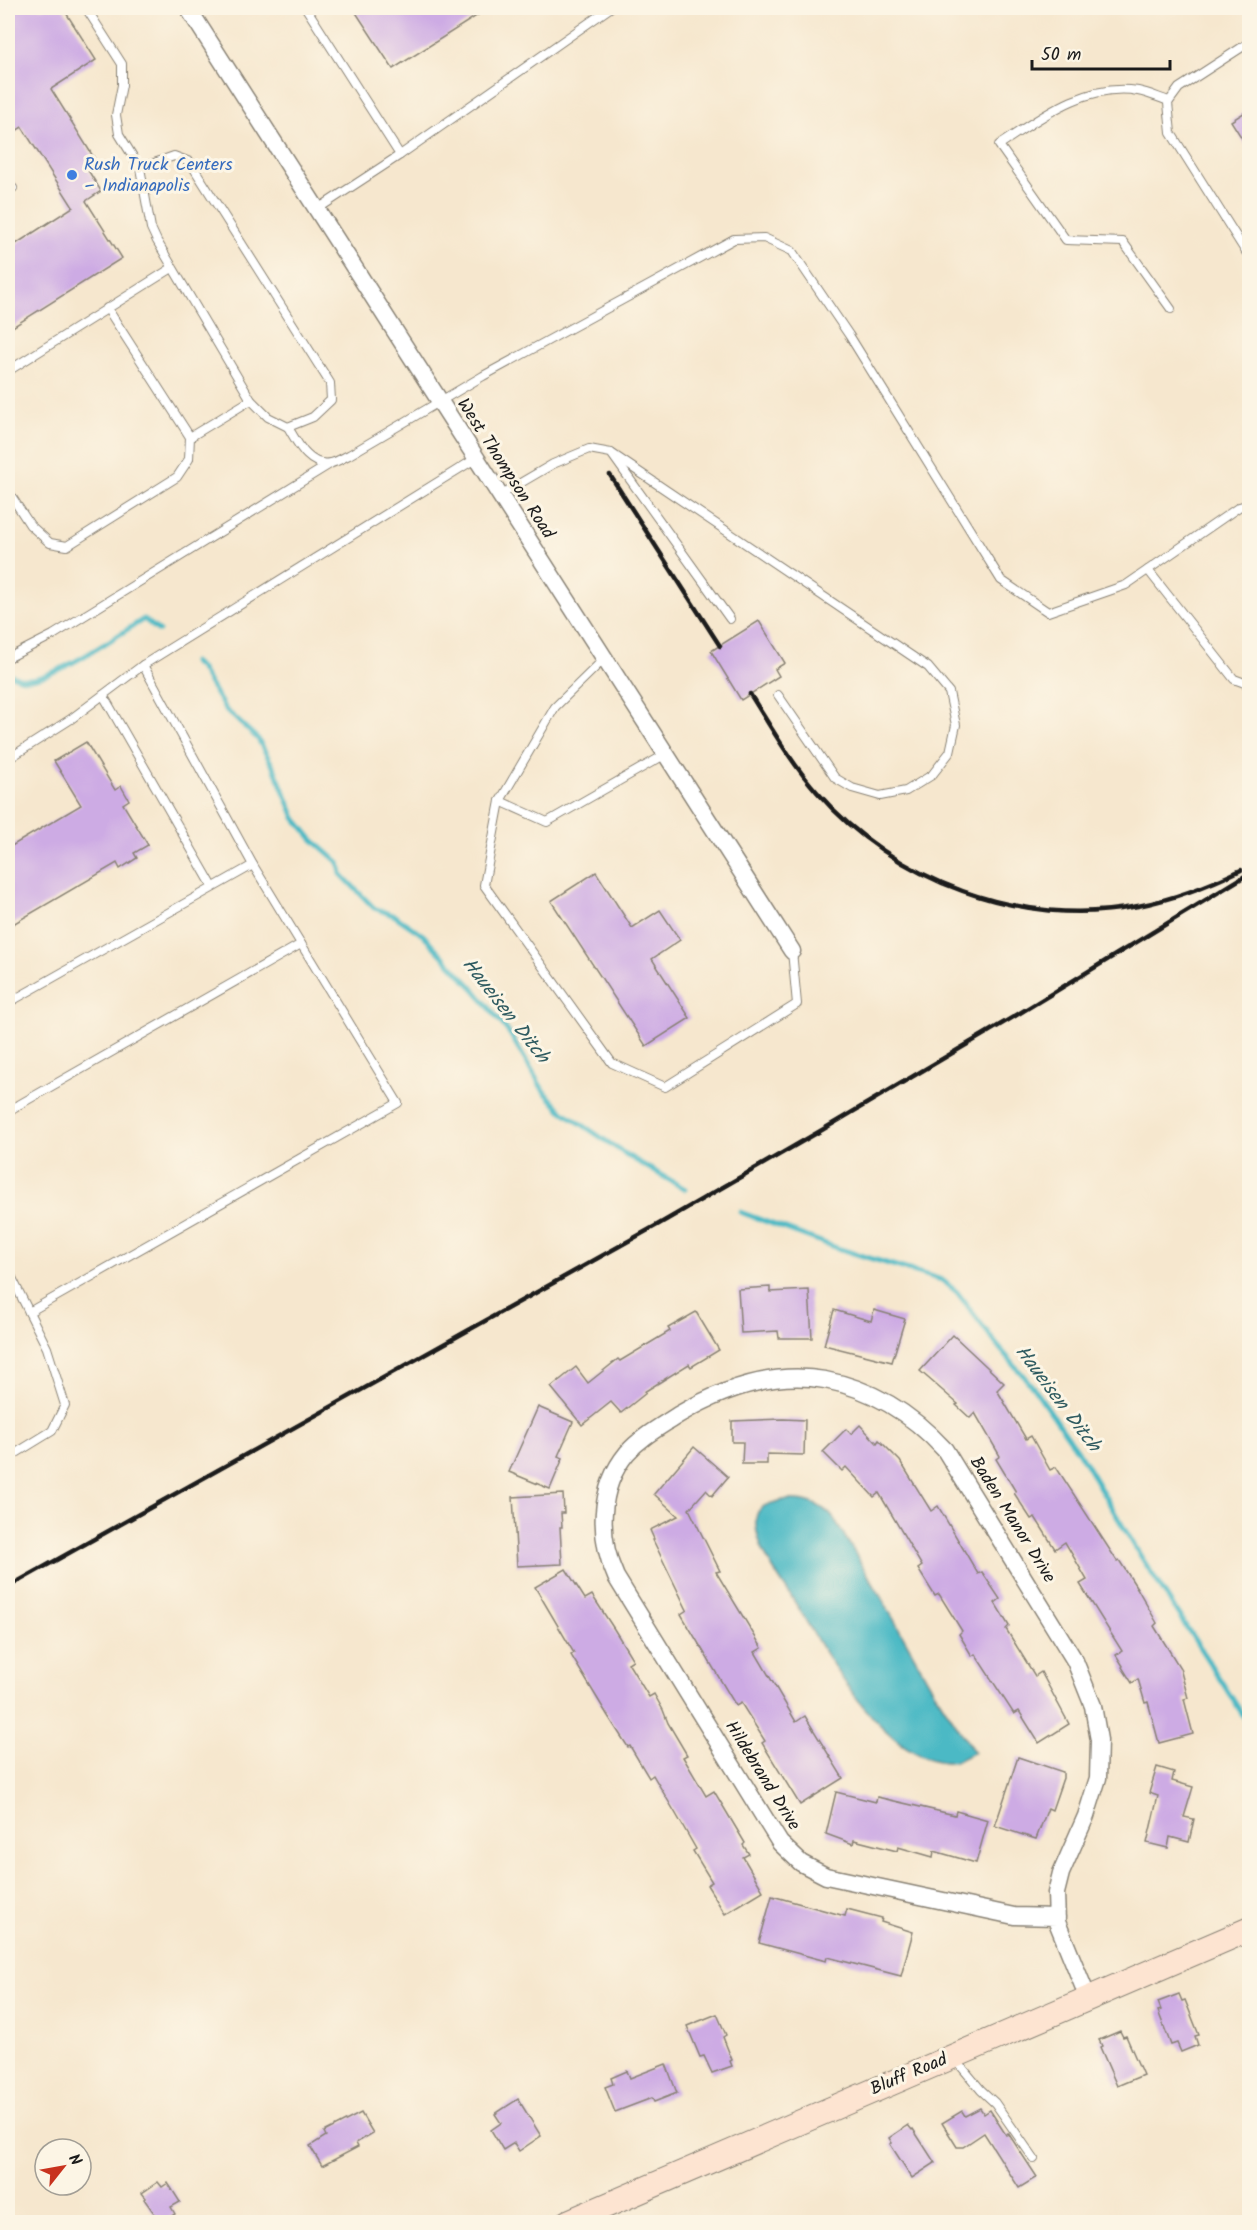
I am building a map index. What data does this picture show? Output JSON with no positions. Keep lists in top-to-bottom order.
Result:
{
  "streets": {
    "main road": ["Bluff Road"],
    "street": ["West Thompson Road", "Baden Manor Drive", "Hildebrand Drive"]
  },
  "crossings": [
    ["Baden Manor Drive", "Hildebrand Drive"],
    ["Baden Manor Drive", "Bluff Road"]
  ],
  "water": ["Haueisen Ditch"],
  "places": ["Rush Truck Centers – Indianapolis"],
  "scale_bar": "50 m",
  "north": "top right"
}
